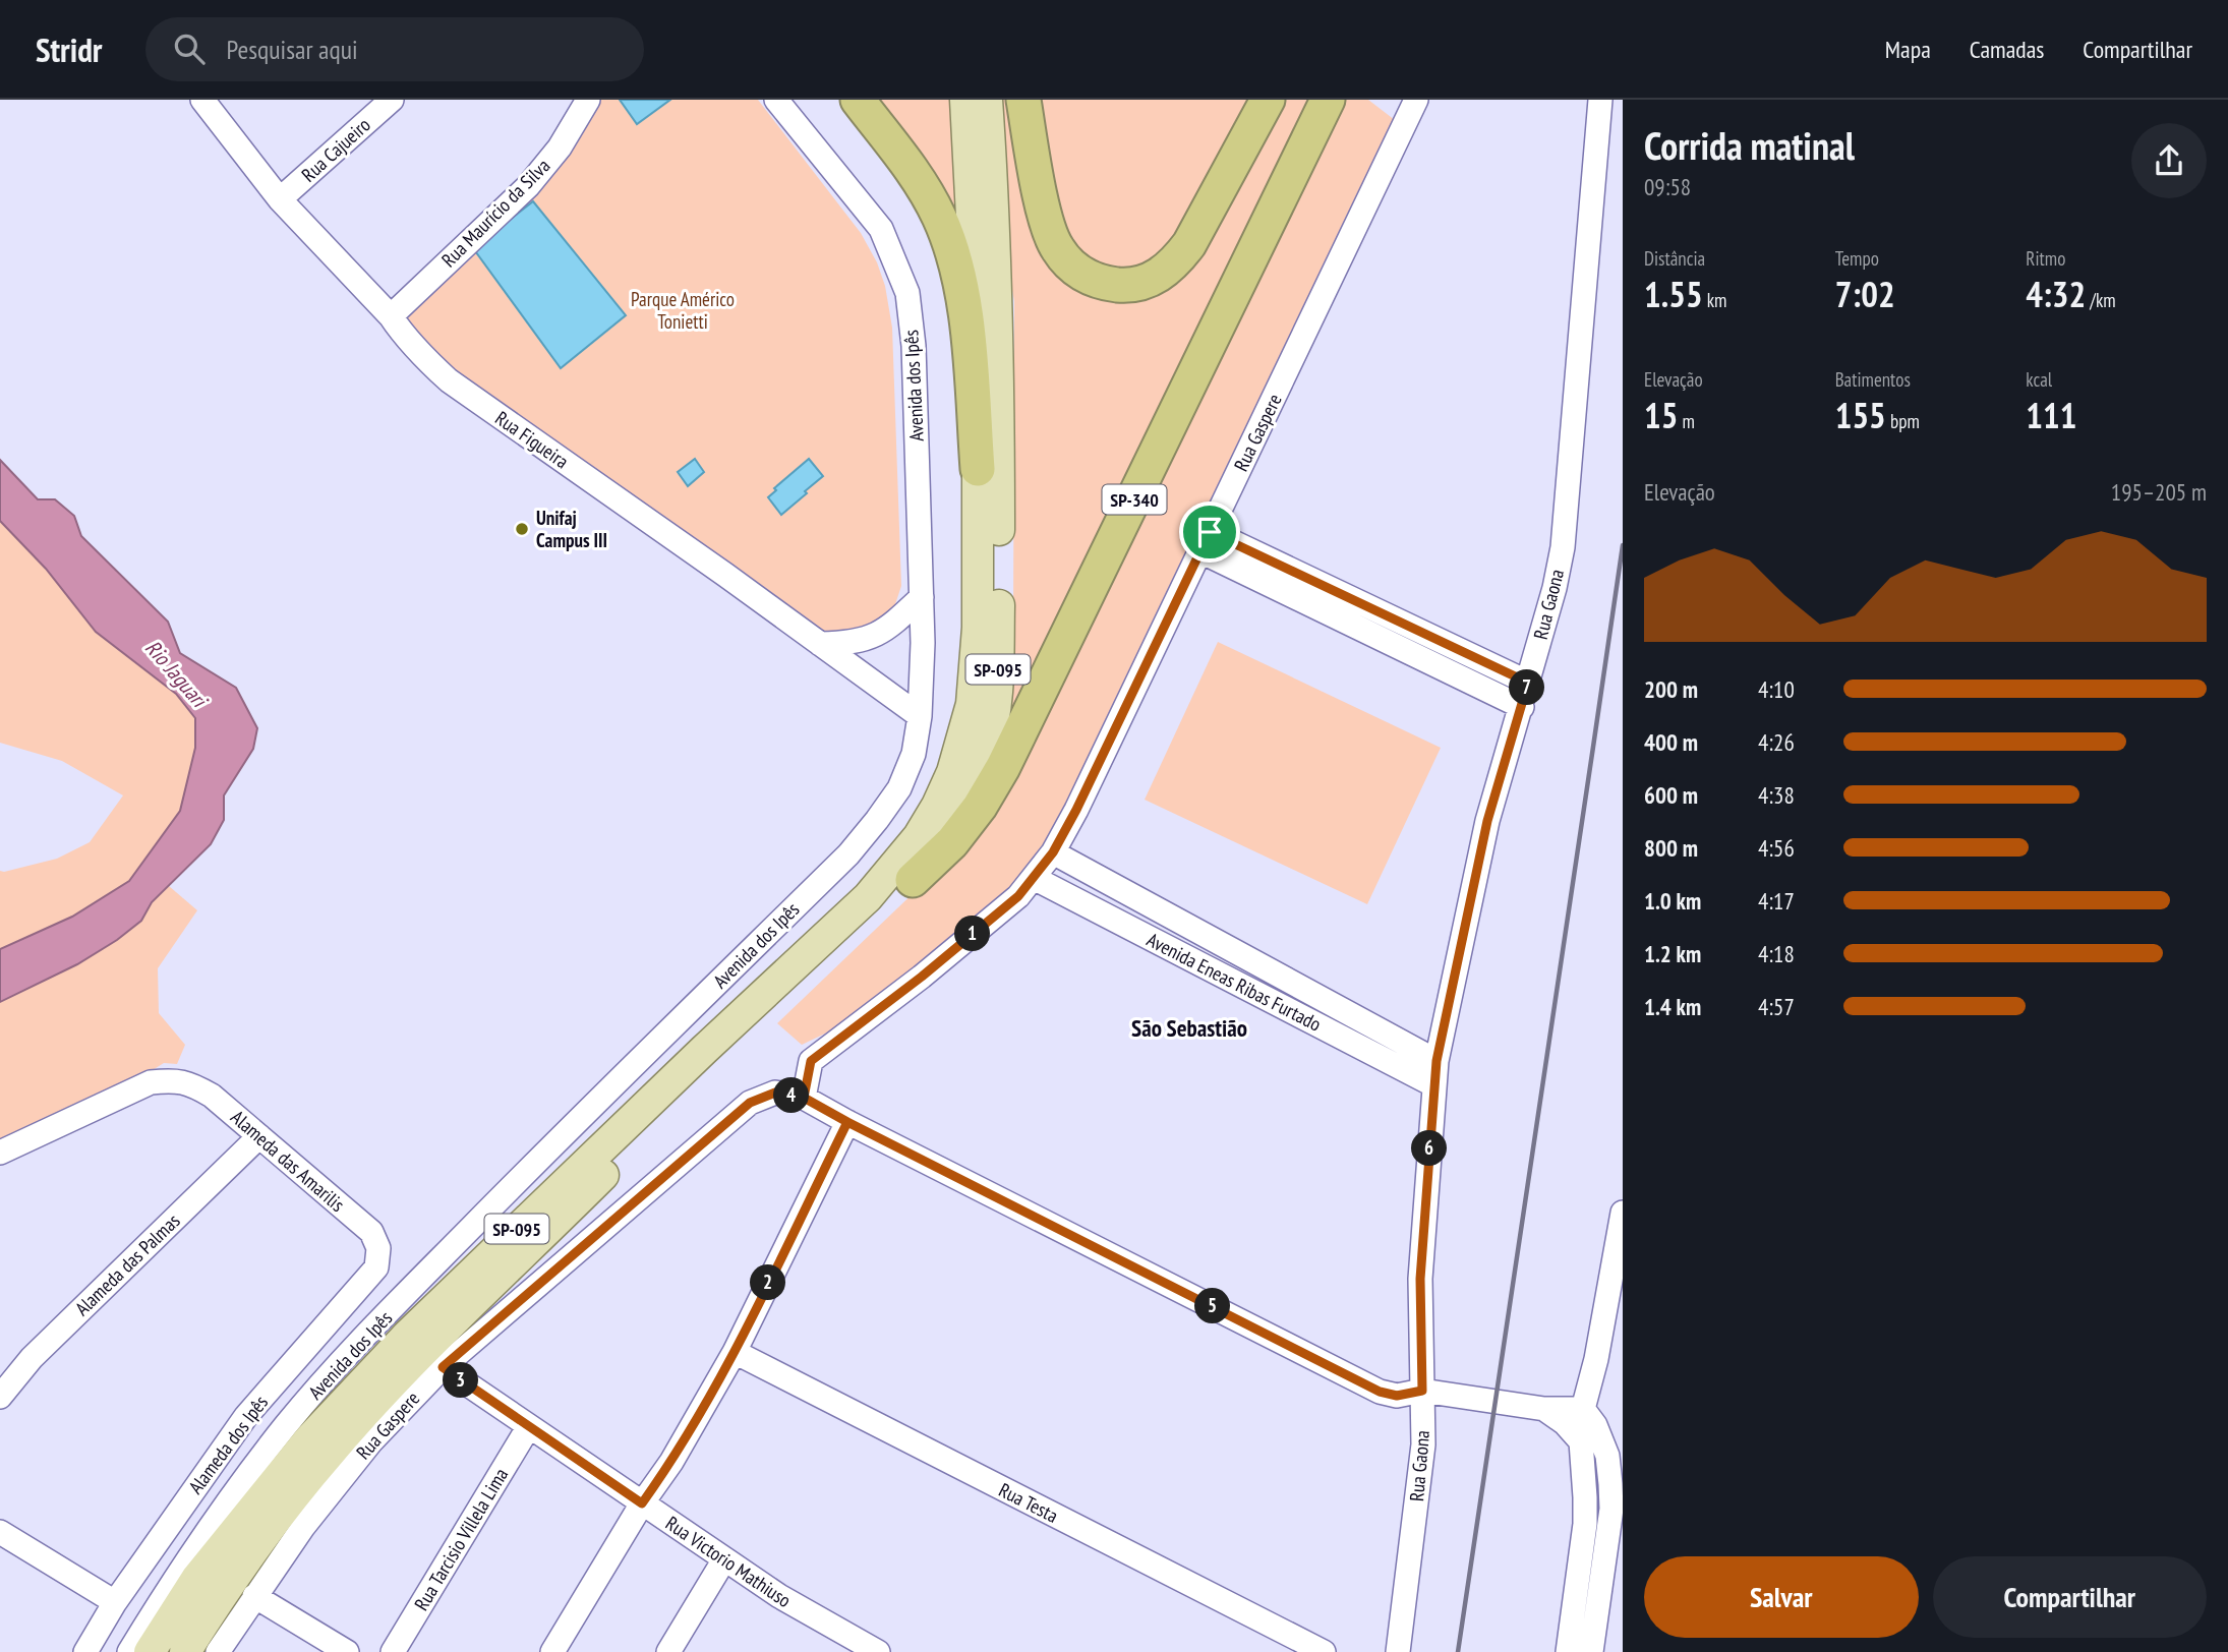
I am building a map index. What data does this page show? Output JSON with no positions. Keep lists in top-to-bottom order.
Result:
{
  "streets": {
    "highway": ["SP-340"],
    "main road": ["SP-095"],
    "street": [
      "Rua Cajueiro",
      "Rua Maurício da Silva",
      "Avenida dos Ipês",
      "Rua Gaspere",
      "Rua Figueira",
      "Rua Gaona",
      "Avenida Eneas Ribas Furtado",
      "Alameda das Amarilis",
      "Alameda das Palmas",
      "Alameda dos Ipês",
      "Rua Testa",
      "Rua Tarcisio Villela Lima",
      "Rua Victorio Mathiuso"
    ]
  },
  "crossings": [
    ["Rua Cajueiro", "Rua Figueira"],
    ["Rua Maurício da Silva", "Rua Figueira"],
    ["Avenida dos Ipês", "Rua Figueira"],
    ["Rua Gaspere", "Avenida Eneas Ribas Furtado"],
    ["Rua Gaspere", "Rua Victorio Mathiuso"],
    ["SP-340", "SP-095"],
    ["Rua Gaona", "Avenida Eneas Ribas Furtado"],
    ["Alameda das Amarilis", "Alameda das Palmas"],
    ["Alameda das Amarilis", "Alameda dos Ipês"],
    ["Rua Tarcisio Villela Lima", "Rua Victorio Mathiuso"]
  ],
  "districts": ["São Sebastião"],
  "water": ["Rio Jaguari"],
  "parks": ["Parque Américo Tonietti"],
  "places": ["Unifaj Campus III"],
  "page": {
    "header": "Stridr",
    "search": "Pesquisar aqui",
    "nav": ["Mapa", "Camadas", "Compartilhar"],
    "heading": ["Corrida matinal", "09:58"],
    "stats": [
      ["Distância", "1.55 km"],
      ["Tempo", "7:02"],
      ["Ritmo", "4:32 /km"],
      ["Elevação", "15 m"],
      ["Batimentos", "155 bpm"],
      ["kcal", "111"]
    ],
    "chart": ["Elevação", "195–205 m"],
    "list": [
      {
        "name": "200 m",
        "note": "4:10"
      },
      {
        "name": "400 m",
        "note": "4:26"
      },
      {
        "name": "600 m",
        "note": "4:38"
      },
      {
        "name": "800 m",
        "note": "4:56"
      },
      {
        "name": "1.0 km",
        "note": "4:17"
      },
      {
        "name": "1.2 km",
        "note": "4:18"
      },
      {
        "name": "1.4 km",
        "note": "4:57"
      }
    ],
    "pins": [
      "7",
      "1",
      "4",
      "6",
      "2",
      "5",
      "3"
    ],
    "buttons": ["Salvar", "Compartilhar"]
  }
}
